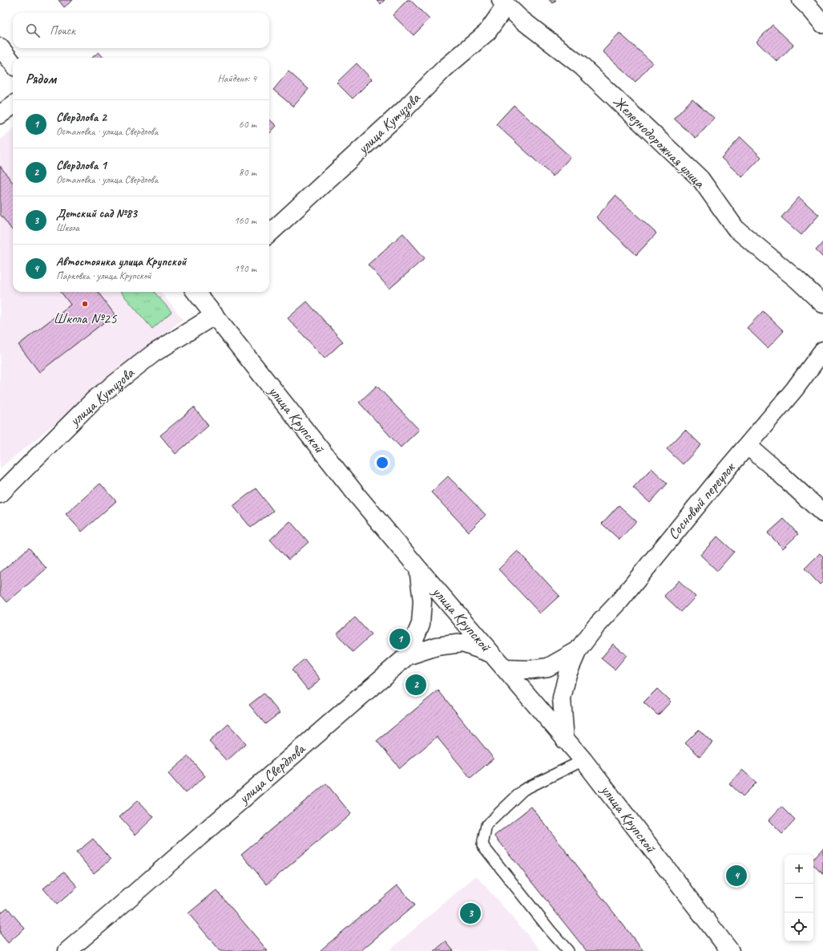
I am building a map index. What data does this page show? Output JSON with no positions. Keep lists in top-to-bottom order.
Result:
{
  "streets": {
    "street": [
      "улица Кутузова",
      "Железнодорожная улица",
      "улица Крупской",
      "Сосновый переулок",
      "улица Свердлова"
    ]
  },
  "crossings": [
    ["улица Кутузова", "Железнодорожная улица"],
    ["улица Кутузова", "улица Крупской"],
    ["улица Крупской", "Сосновый переулок"],
    ["улица Крупской", "улица Свердлова"]
  ],
  "places": ["Школа №25"],
  "page": {
    "search": "Поиск",
    "heading": ["Рядом", "Найдено: 4"],
    "list": [
      {
        "mark": "1",
        "name": "Свердлова 2",
        "note": "Остановка · улица Свердлова",
        "value": "60 m"
      },
      {
        "mark": "2",
        "name": "Свердлова 1",
        "note": "Остановка · улица Свердлова",
        "value": "80 m"
      },
      {
        "mark": "3",
        "name": "Детский сад №83",
        "note": "Школа",
        "value": "160 m"
      },
      {
        "mark": "4",
        "name": "Автостоянка улица Крупской",
        "note": "Парковка · улица Крупской",
        "value": "190 m"
      }
    ],
    "pins": [
      "1",
      "2",
      "4",
      "3"
    ],
    "map_buttons": ["+", "−"]
  }
}
